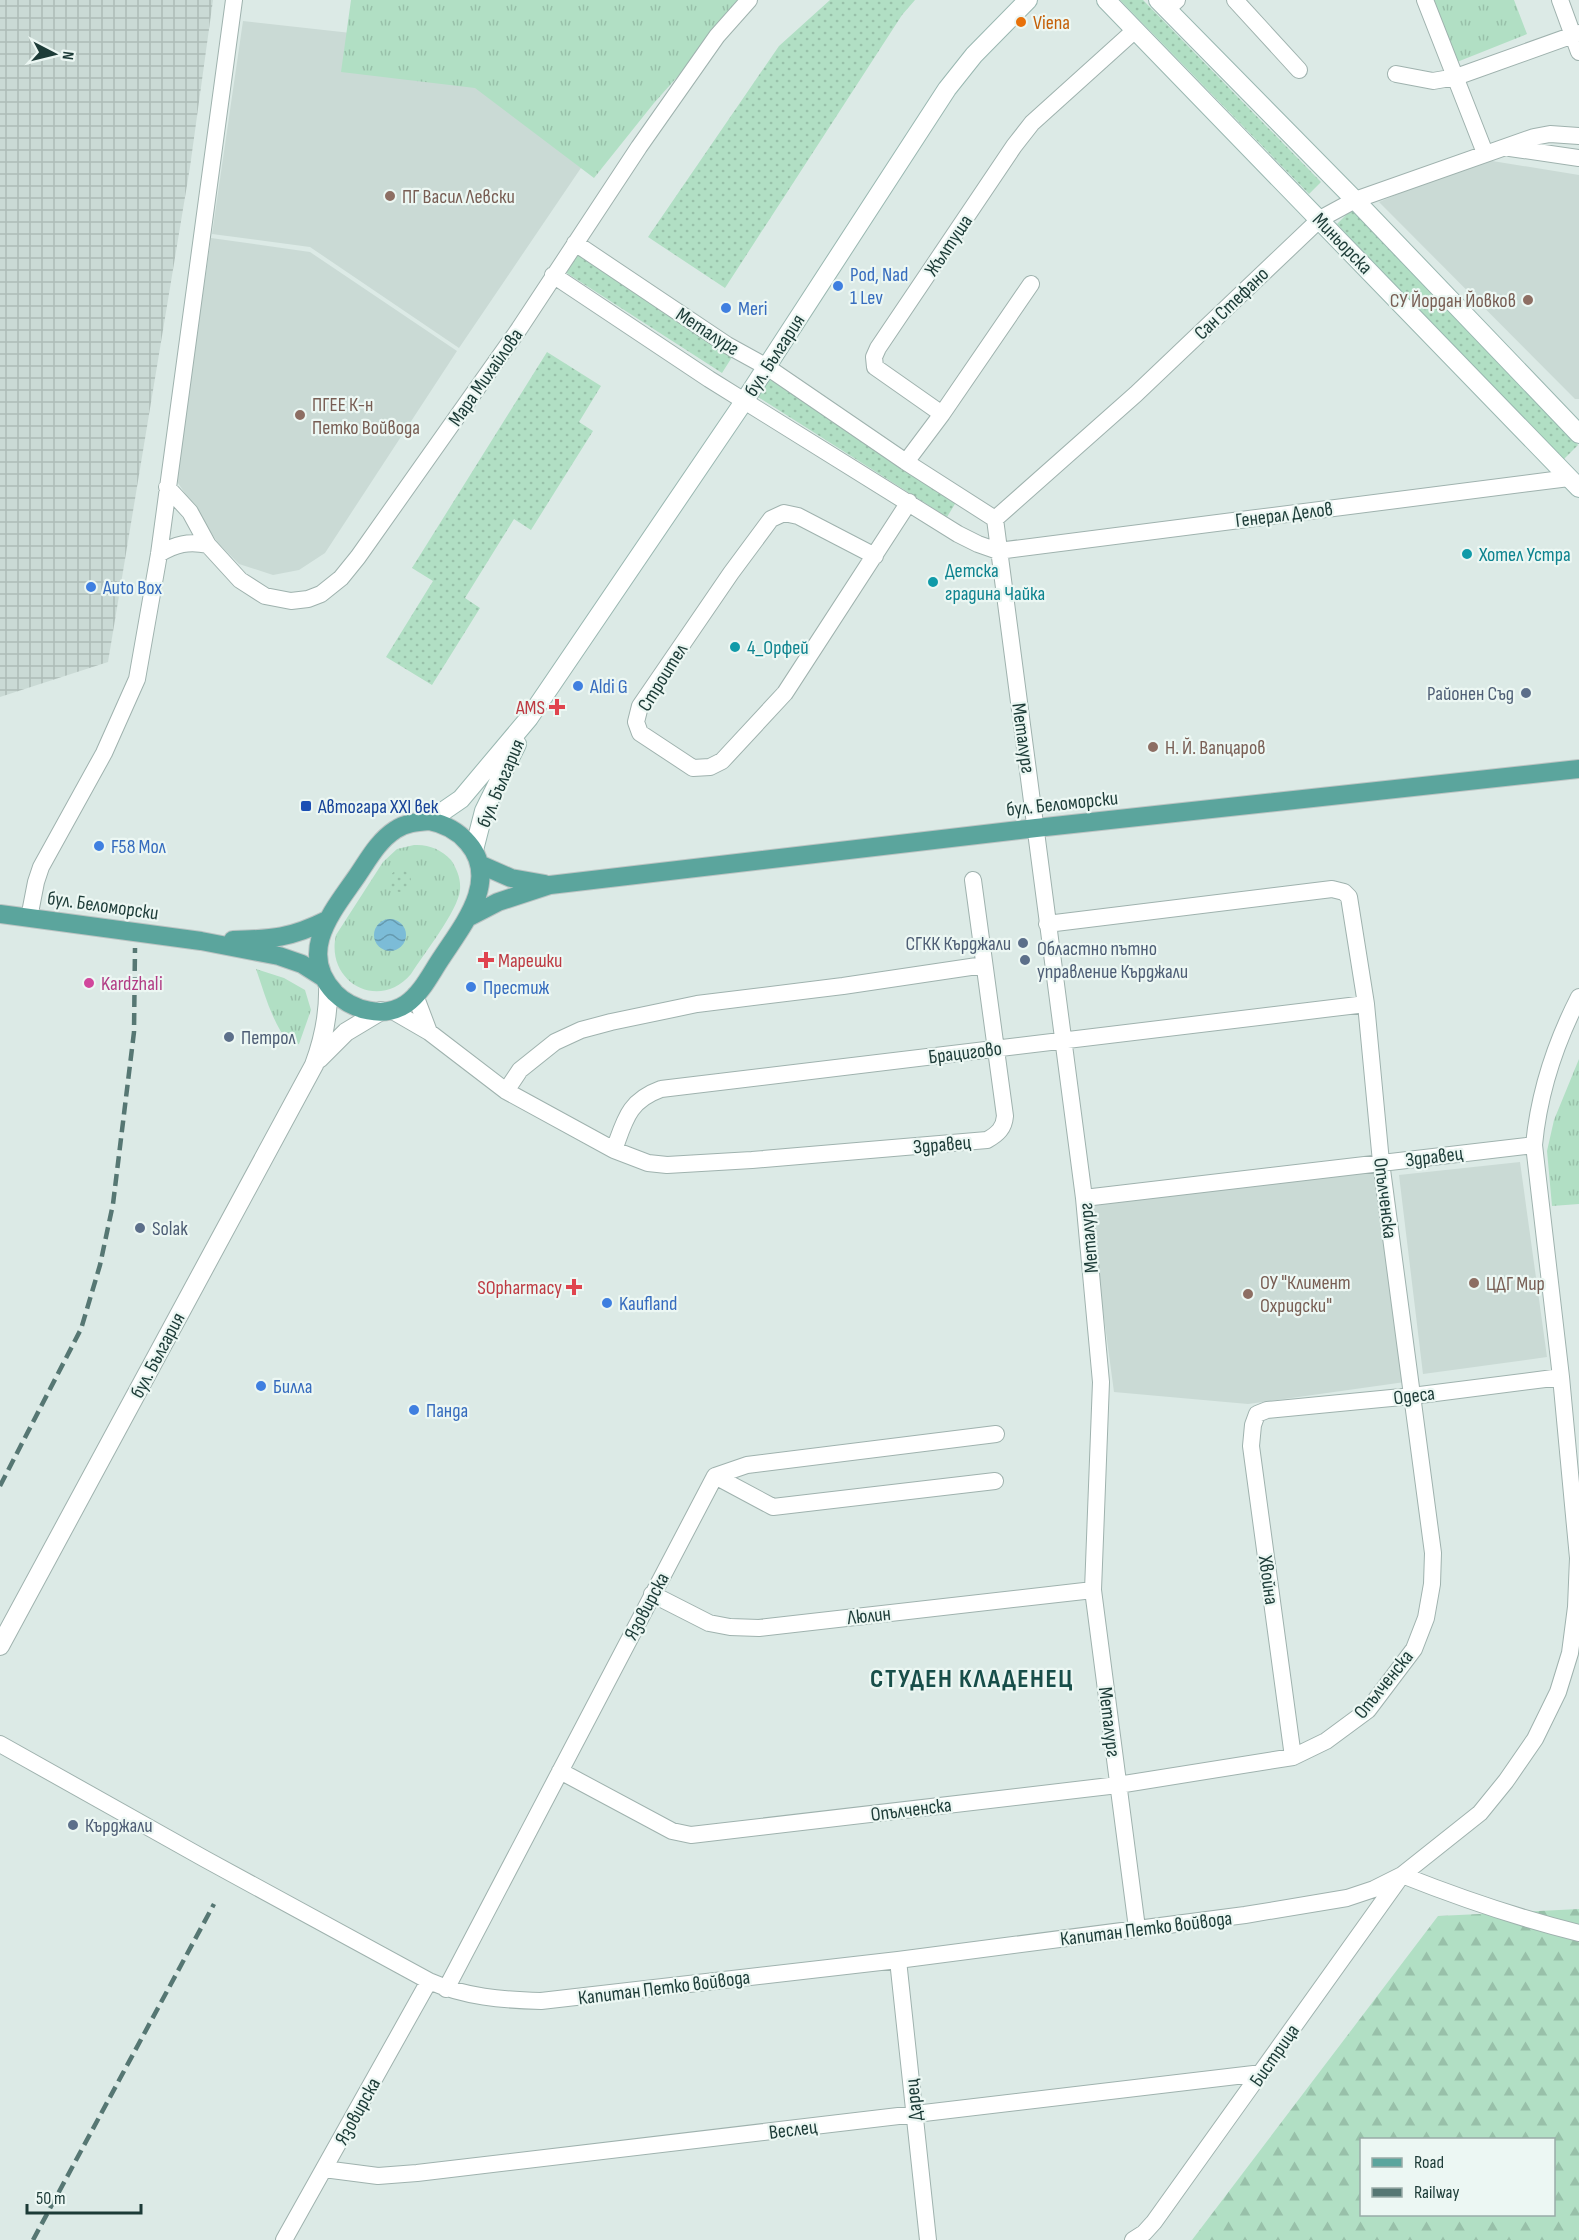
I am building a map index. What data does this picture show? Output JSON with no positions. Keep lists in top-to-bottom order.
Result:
{
  "streets": {
    "main road": ["Миньорска", "бул. България", "бул. Беломорски"],
    "street": [
      "Жълтуша",
      "Сан Стефано",
      "Металург",
      "Мара Михайлова",
      "Генерал Делов",
      "Строител",
      "Брацигово",
      "Здравец",
      "Опълченска",
      "Одеса",
      "Хвойна",
      "Язовирска",
      "Люлин",
      "Капитан Петко войвода",
      "Бистрица",
      "Дарец",
      "Веслец"
    ]
  },
  "crossings": [
    ["Миньорска", "Жълтуша"],
    ["Миньорска", "Сан Стефано"],
    ["Миньорска", "Генерал Делов"],
    ["Сан Стефано", "Металург"],
    ["Металург", "бул. България"],
    ["Металург", "Мара Михайлова"],
    ["Металург", "Генерал Делов"],
    ["Металург", "Строител"],
    ["Металург", "бул. Беломорски"],
    ["Металург", "Брацигово"],
    ["Металург", "Здравец"],
    ["Металург", "Опълченска"],
    ["Металург", "Люлин"],
    ["Металург", "Капитан Петко войвода"],
    ["бул. България", "бул. Беломорски"],
    ["Брацигово", "Здравец"],
    ["Брацигово", "Опълченска"],
    ["Здравец", "Опълченска"],
    ["Здравец", "Капитан Петко войвода"],
    ["Опълченска", "Одеса"],
    ["Опълченска", "Хвойна"],
    ["Опълченска", "Язовирска"],
    ["Одеса", "Хвойна"],
    ["Одеса", "Капитан Петко войвода"],
    ["Язовирска", "Люлин"],
    ["Язовирска", "Капитан Петко войвода"],
    ["Язовирска", "Веслец"],
    ["Капитан Петко войвода", "Бистрица"],
    ["Капитан Петко войвода", "Дарец"],
    ["Бистрица", "Веслец"],
    ["Дарец", "Веслец"]
  ],
  "districts": ["СТУДЕН КЛАДЕНЕЦ"],
  "places": {
    "other": [
      "Viena",
      "ПГ Васил Левски",
      "Pod, Nad 1 Lev",
      "СУ Йордан Йовков",
      "Meri",
      "ПГЕЕ К-н Петко Войвода",
      "Хотел Устра",
      "Детска градина Чайка",
      "Auto Box",
      "4_Орфей",
      "Aldi G",
      "Районен Съд",
      "Н. Й. Вапцаров",
      "F58 Mол",
      "СГКК Кърджали",
      "Областно пътно управление Кърджали",
      "Kardzhali",
      "Престиж",
      "Петрол",
      "Solak",
      "ЦДГ Мир",
      "ОУ \"Климент Охридски\"",
      "Kaufland",
      "Билла",
      "Панда",
      "Кърджали"
    ],
    "health": ["AMS", "Марешки", "SOpharmacy"],
    "transit": ["Автогара XXI век"]
  },
  "legend": ["Road", "Railway"],
  "scale_bar": "50 m",
  "north": "right"
}
